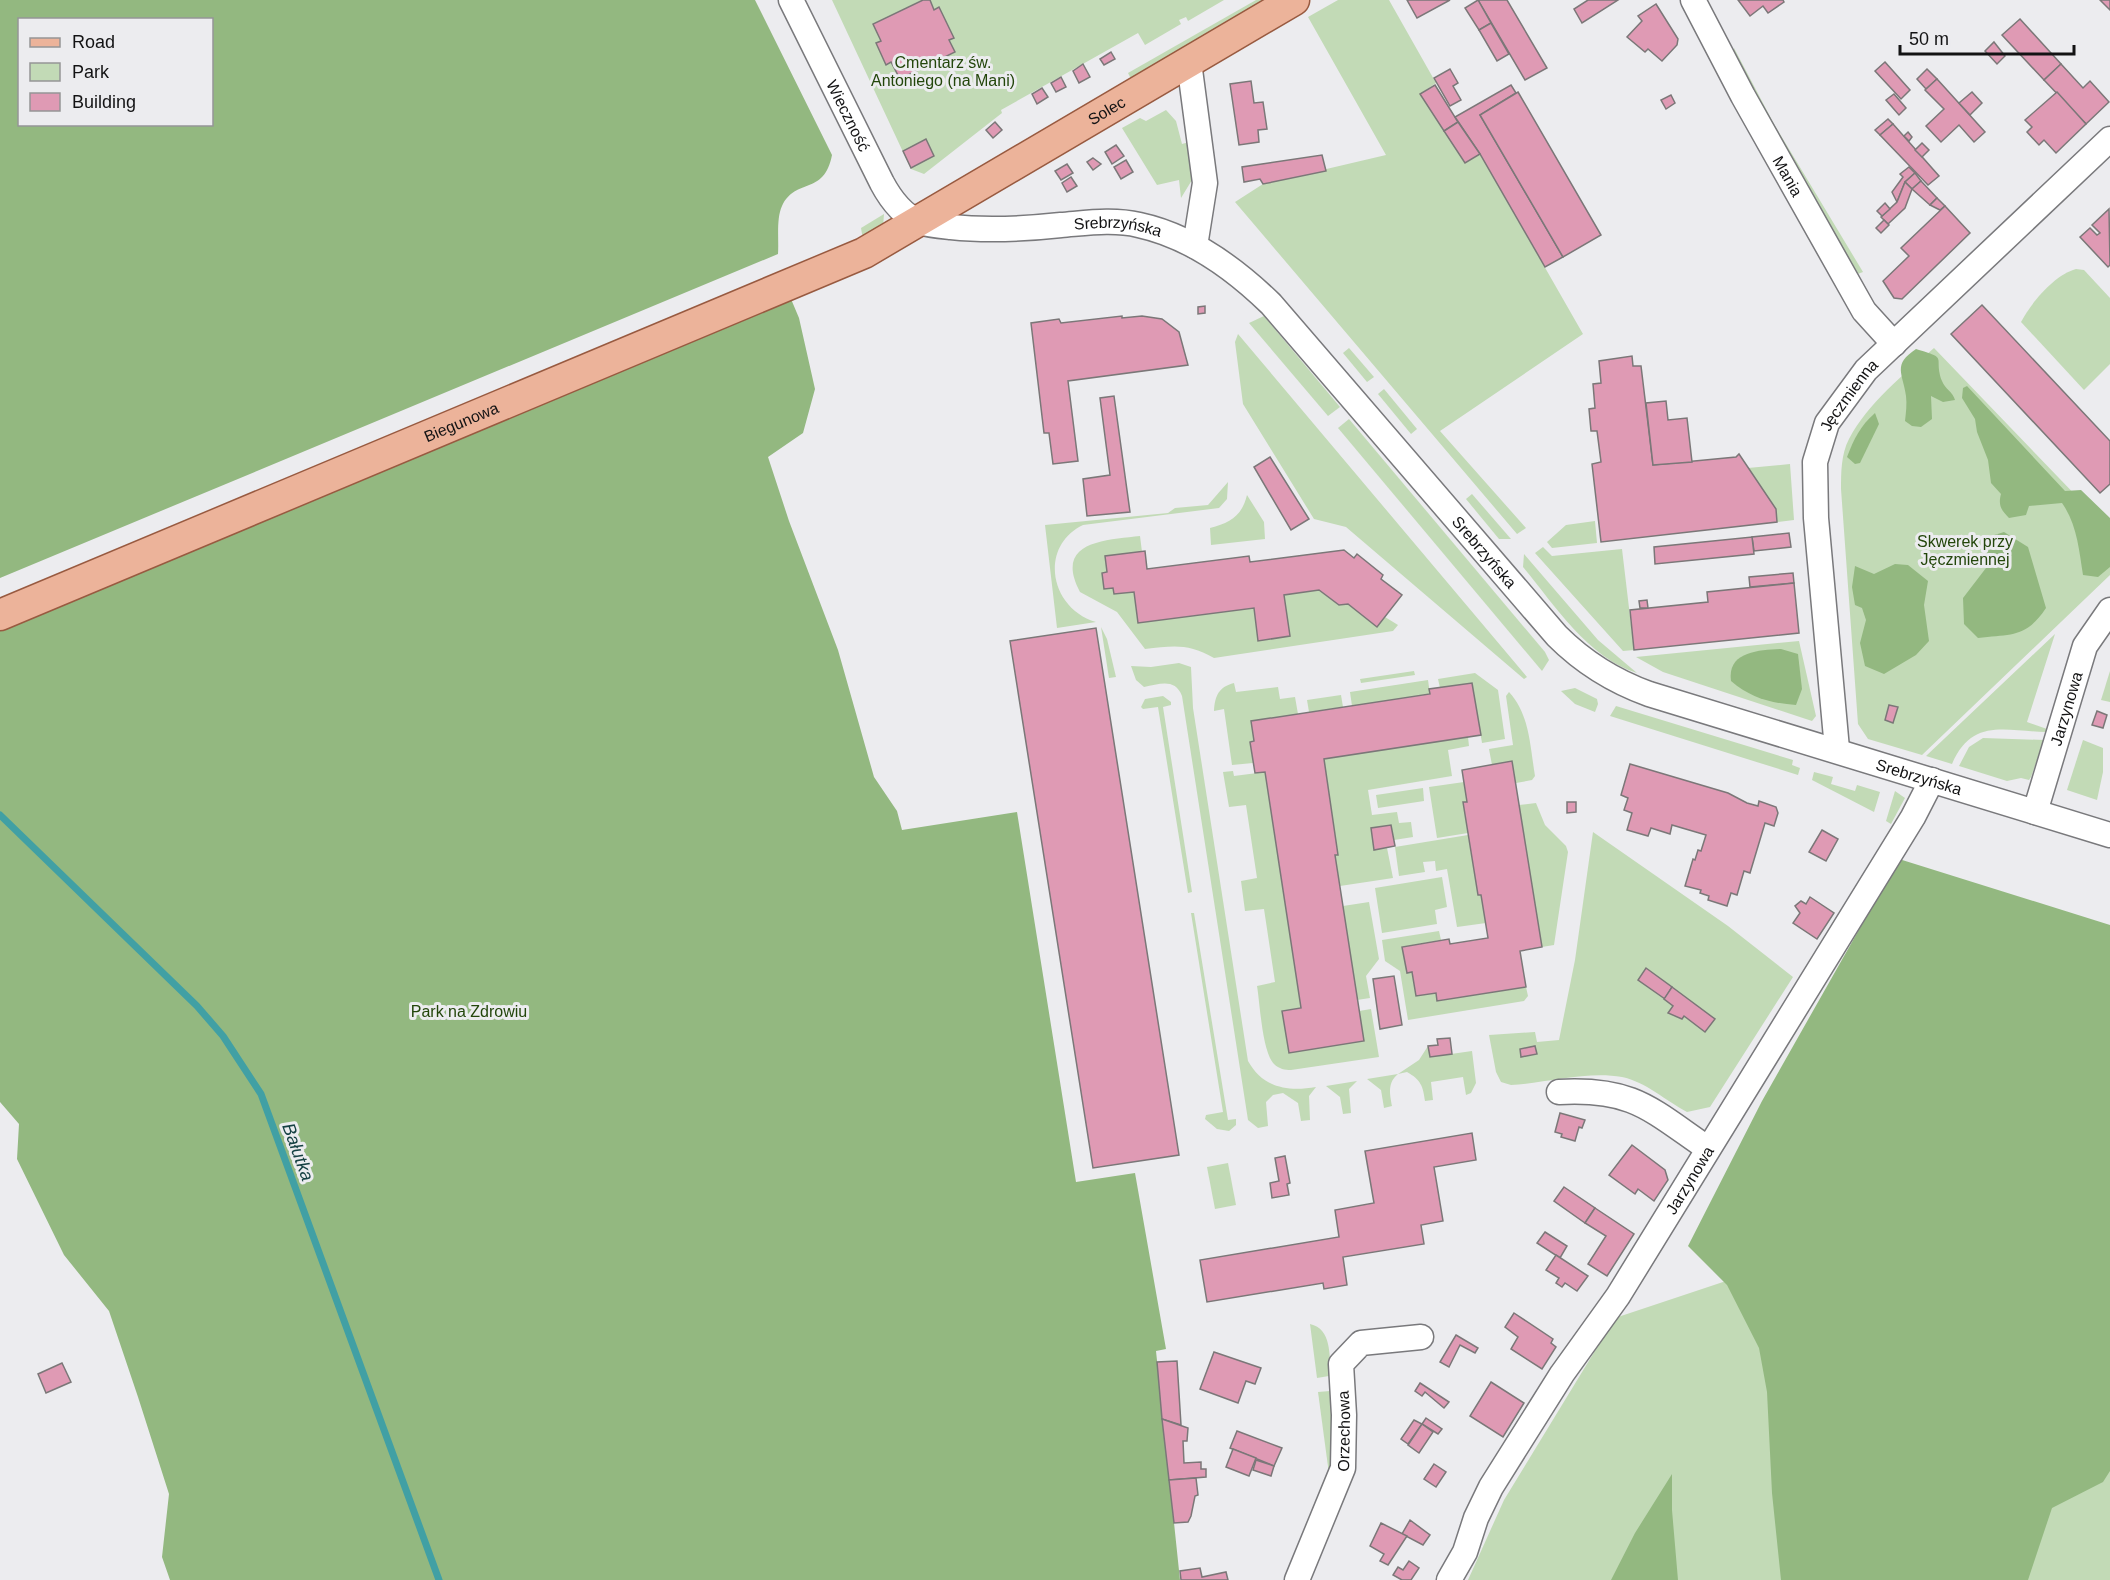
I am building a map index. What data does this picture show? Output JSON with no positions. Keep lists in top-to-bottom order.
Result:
{
  "streets": {
    "main road": ["Solec", "Biegunowa"],
    "street": [
      "Wieczność",
      "Mania",
      "Srebrzyńska",
      "Jęczmienna",
      "Jarzynowa",
      "Orzechowa"
    ]
  },
  "crossings": [
    ["Solec", "Wieczność"],
    ["Solec", "Srebrzyńska"],
    ["Solec", "Biegunowa"],
    ["Wieczność", "Srebrzyńska"],
    ["Wieczność", "Biegunowa"],
    ["Mania", "Jęczmienna"],
    ["Srebrzyńska", "Jęczmienna"],
    ["Srebrzyńska", "Biegunowa"],
    ["Srebrzyńska", "Jarzynowa"]
  ],
  "water": ["Bałutka"],
  "parks": ["Cmentarz św. Antoniego (na Mani)", "Skwerek przy Jęczmiennej", "Park na Zdrowiu"],
  "legend": ["Road", "Park", "Building"],
  "scale_bar": "50 m"
}
